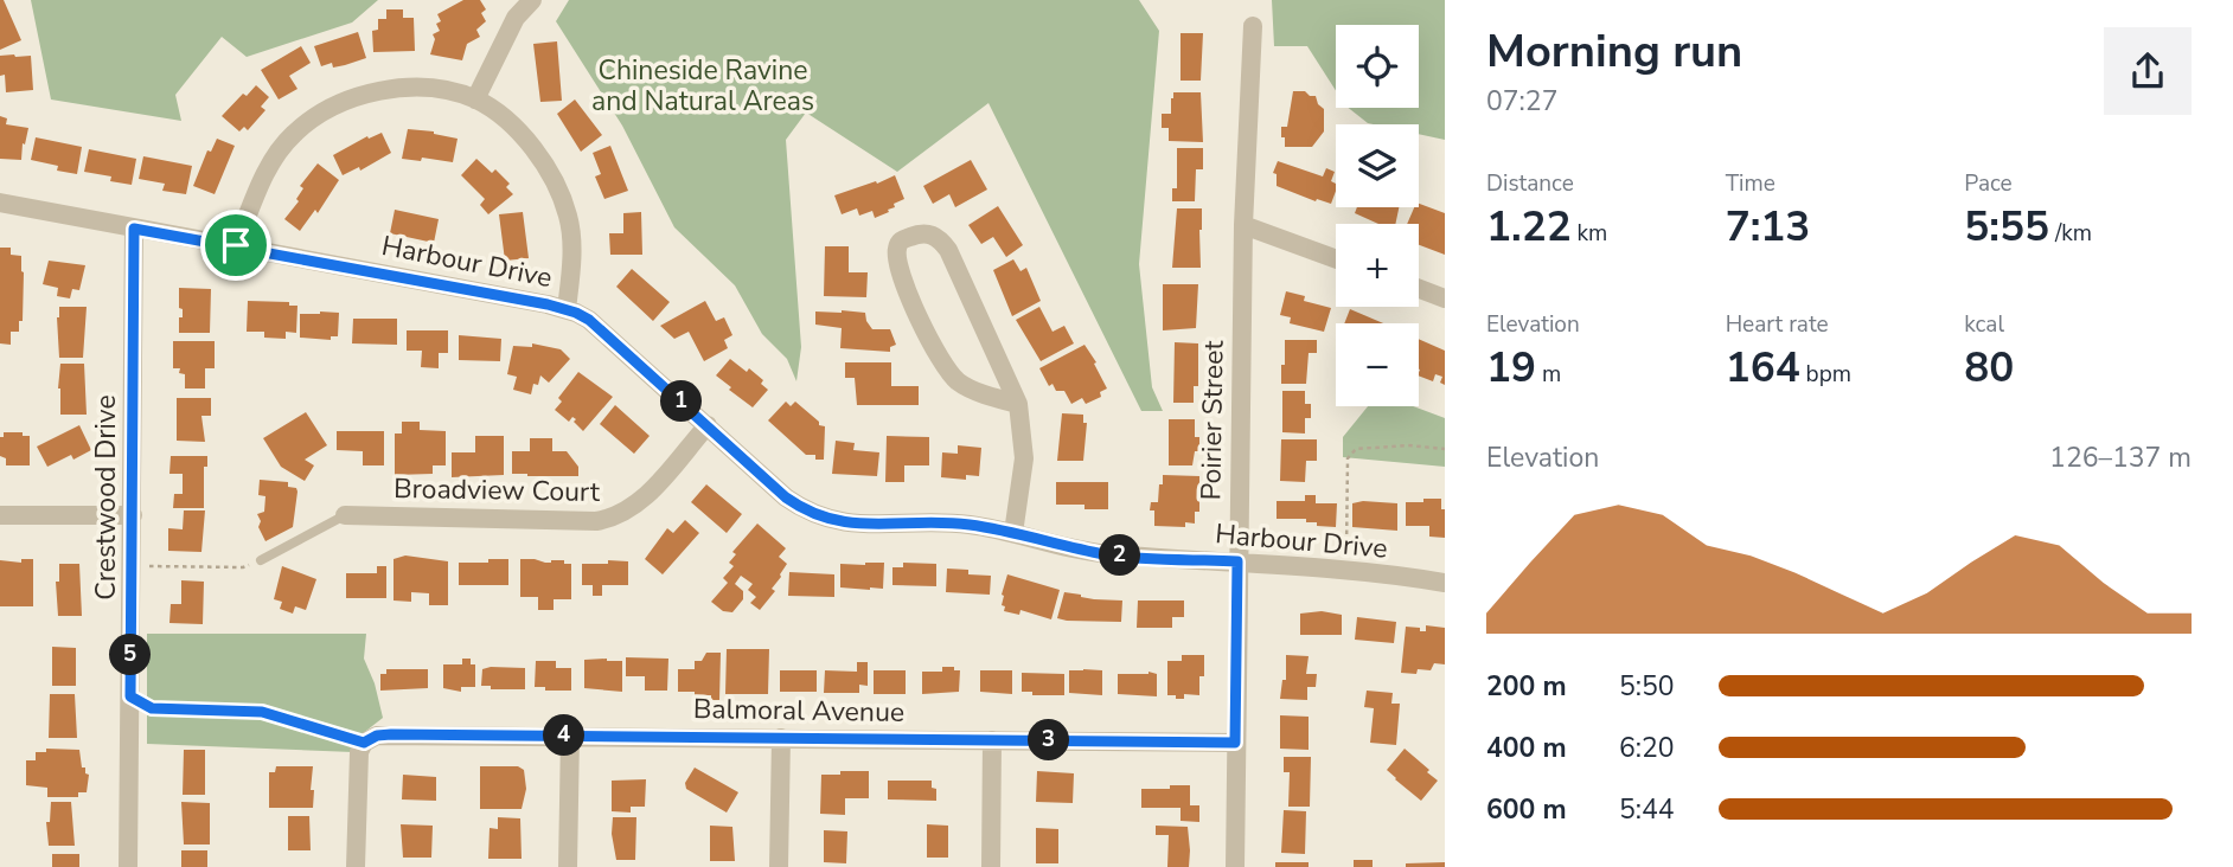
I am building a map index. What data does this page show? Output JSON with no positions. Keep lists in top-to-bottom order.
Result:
{
  "streets": {
    "street": [
      "Harbour Drive",
      "Poirier Street",
      "Broadview Court",
      "Crestwood Drive",
      "Balmoral Avenue"
    ]
  },
  "crossings": [
    ["Harbour Drive", "Poirier Street"],
    ["Harbour Drive", "Broadview Court"],
    ["Harbour Drive", "Crestwood Drive"],
    ["Poirier Street", "Balmoral Avenue"]
  ],
  "parks": ["Chineside Ravine and Natural Areas"],
  "page": {
    "heading": ["Morning run", "07:27"],
    "map_buttons": ["+", "−"],
    "stats": [
      ["Distance", "1.22 km"],
      ["Time", "7:13"],
      ["Pace", "5:55 /km"],
      ["Elevation", "19 m"],
      ["Heart rate", "164 bpm"],
      ["kcal", "80"]
    ],
    "pins": [
      "1",
      "2",
      "5",
      "4",
      "3"
    ],
    "chart": ["Elevation", "126–137 m"],
    "list": [
      {
        "name": "200 m",
        "note": "5:50"
      },
      {
        "name": "400 m",
        "note": "6:20"
      },
      {
        "name": "600 m",
        "note": "5:44"
      }
    ]
  }
}
